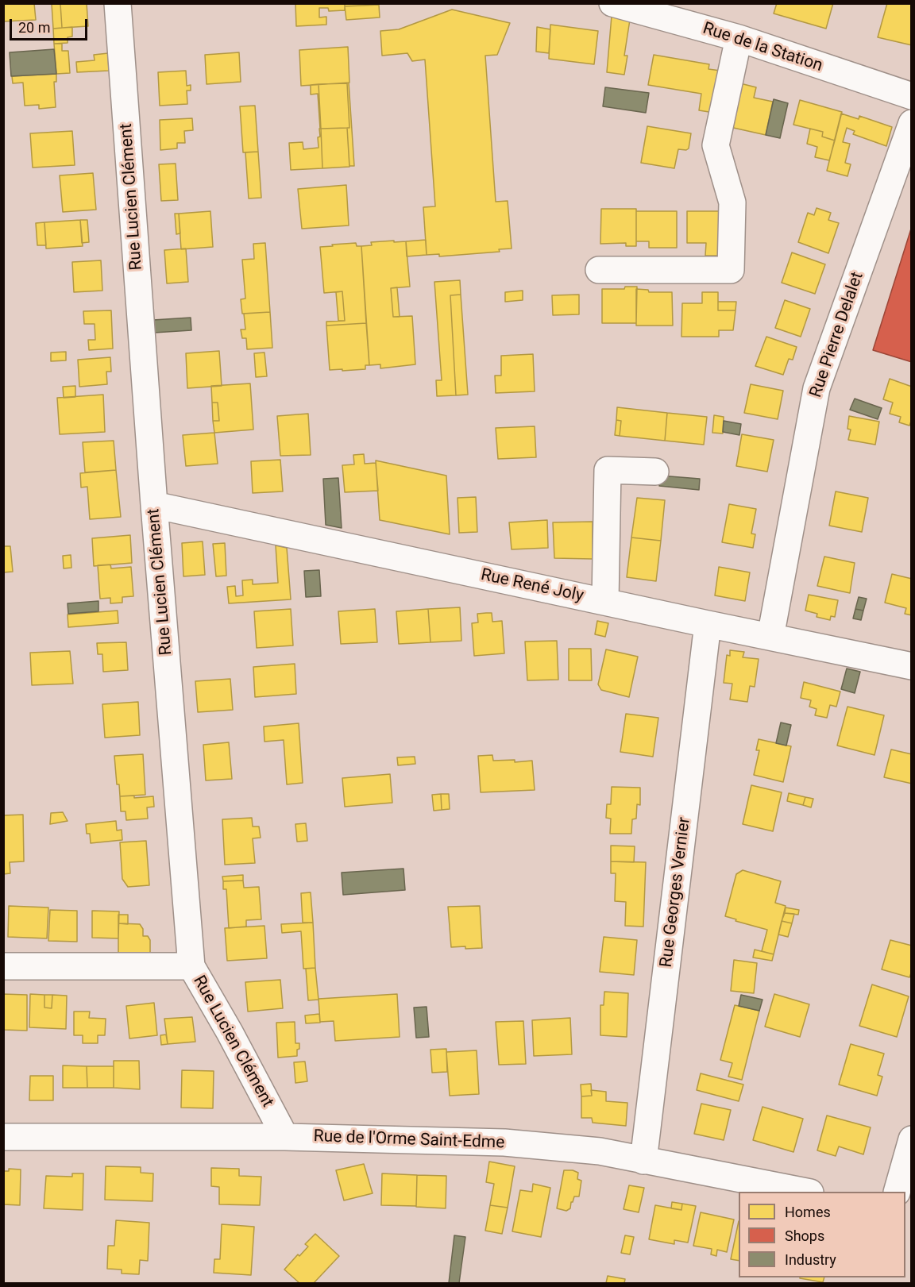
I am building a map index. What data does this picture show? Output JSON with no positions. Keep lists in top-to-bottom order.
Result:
{
  "streets": {
    "street": [
      "Rue de la Station",
      "Rue Lucien Clément",
      "Rue Pierre Delalet",
      "Rue René Joly",
      "Rue Georges Vernier",
      "Rue de l'Orme Saint-Edme"
    ]
  },
  "crossings": [
    ["Rue Lucien Clément", "Rue René Joly"],
    ["Rue Lucien Clément", "Rue de l'Orme Saint-Edme"],
    ["Rue Pierre Delalet", "Rue René Joly"],
    ["Rue René Joly", "Rue Georges Vernier"],
    ["Rue Georges Vernier", "Rue de l'Orme Saint-Edme"]
  ],
  "legend": ["Homes", "Shops", "Industry"],
  "scale_bar": "20 m"
}
